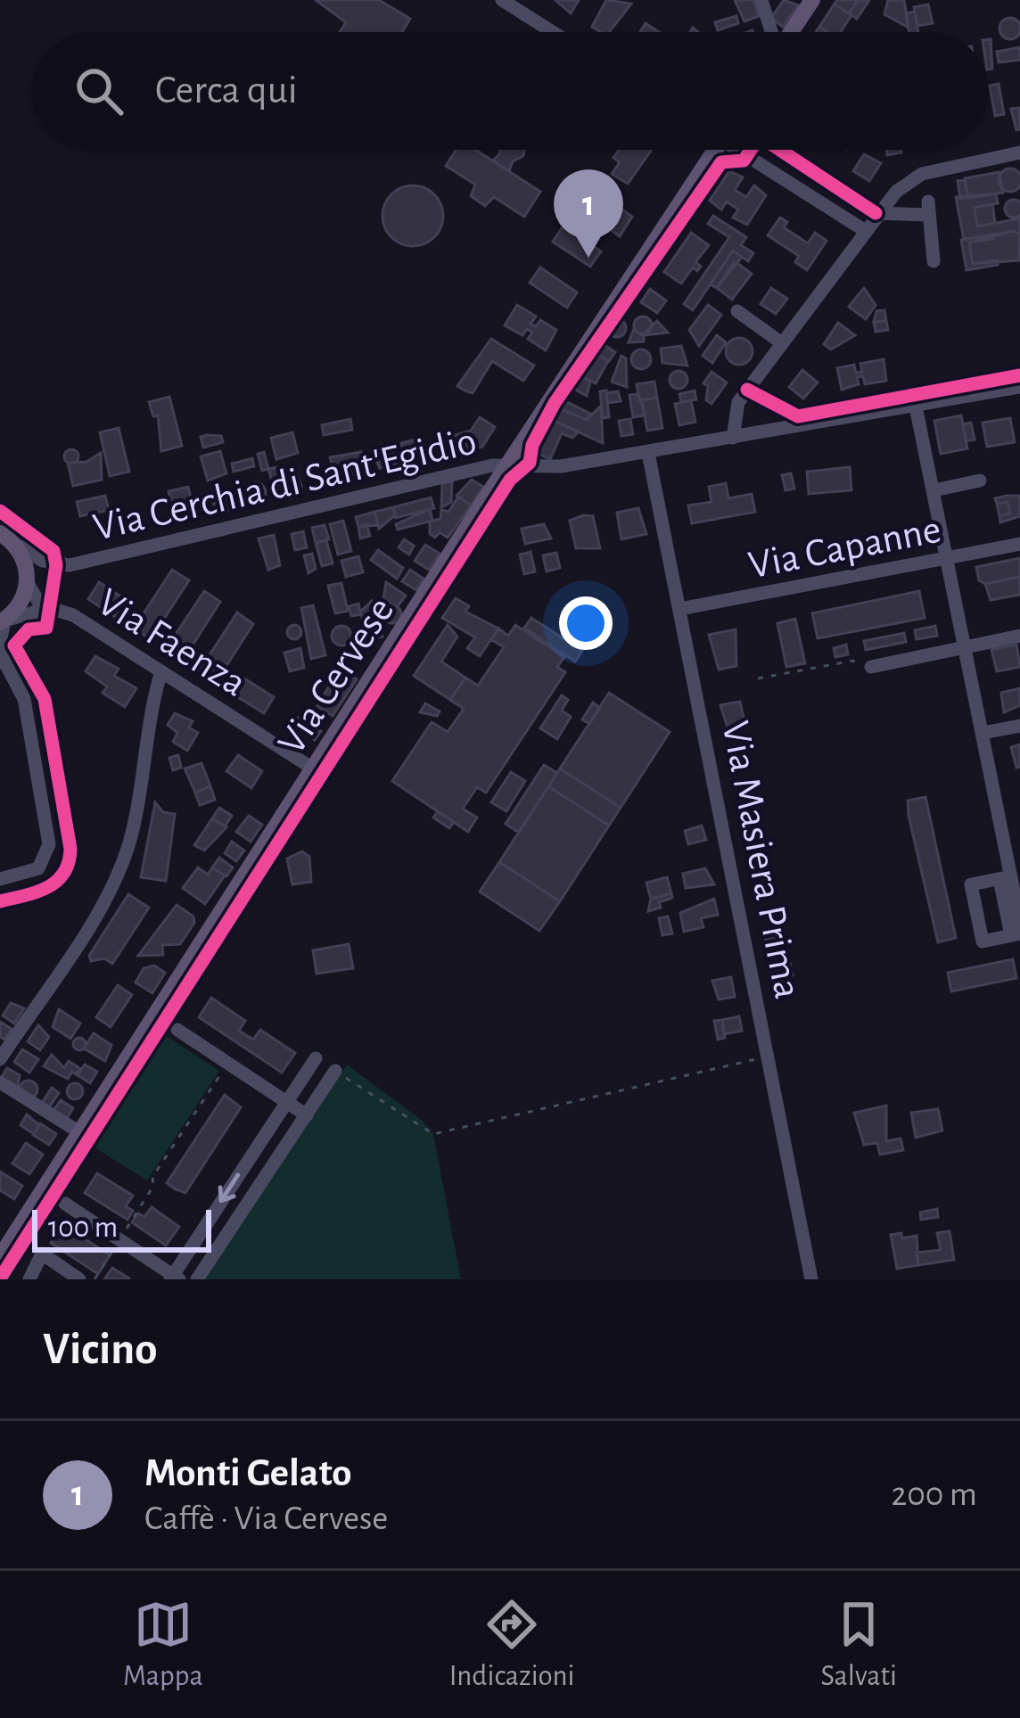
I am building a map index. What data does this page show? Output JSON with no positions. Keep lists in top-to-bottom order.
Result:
{
  "streets": {
    "main road": ["Via Cervese"],
    "street": [
      "Via Cerchia di Sant'Egidio",
      "Via Capanne",
      "Via Faenza",
      "Via Masiera Prima"
    ]
  },
  "crossings": [
    ["Via Cerchia di Sant'Egidio", "Via Cervese"],
    ["Via Cerchia di Sant'Egidio", "Via Masiera Prima"],
    ["Via Capanne", "Via Masiera Prima"],
    ["Via Faenza", "Via Cervese"]
  ],
  "scale_bar": "100 m",
  "page": {
    "search": "Cerca qui",
    "pins": "1",
    "scale": "100 m",
    "heading": "Vicino",
    "list": [
      {
        "mark": "1",
        "name": "Monti Gelato",
        "note": "Caffè · Via Cervese",
        "value": "200 m"
      }
    ],
    "nav": ["Mappa", "Indicazioni", "Salvati"]
  }
}
